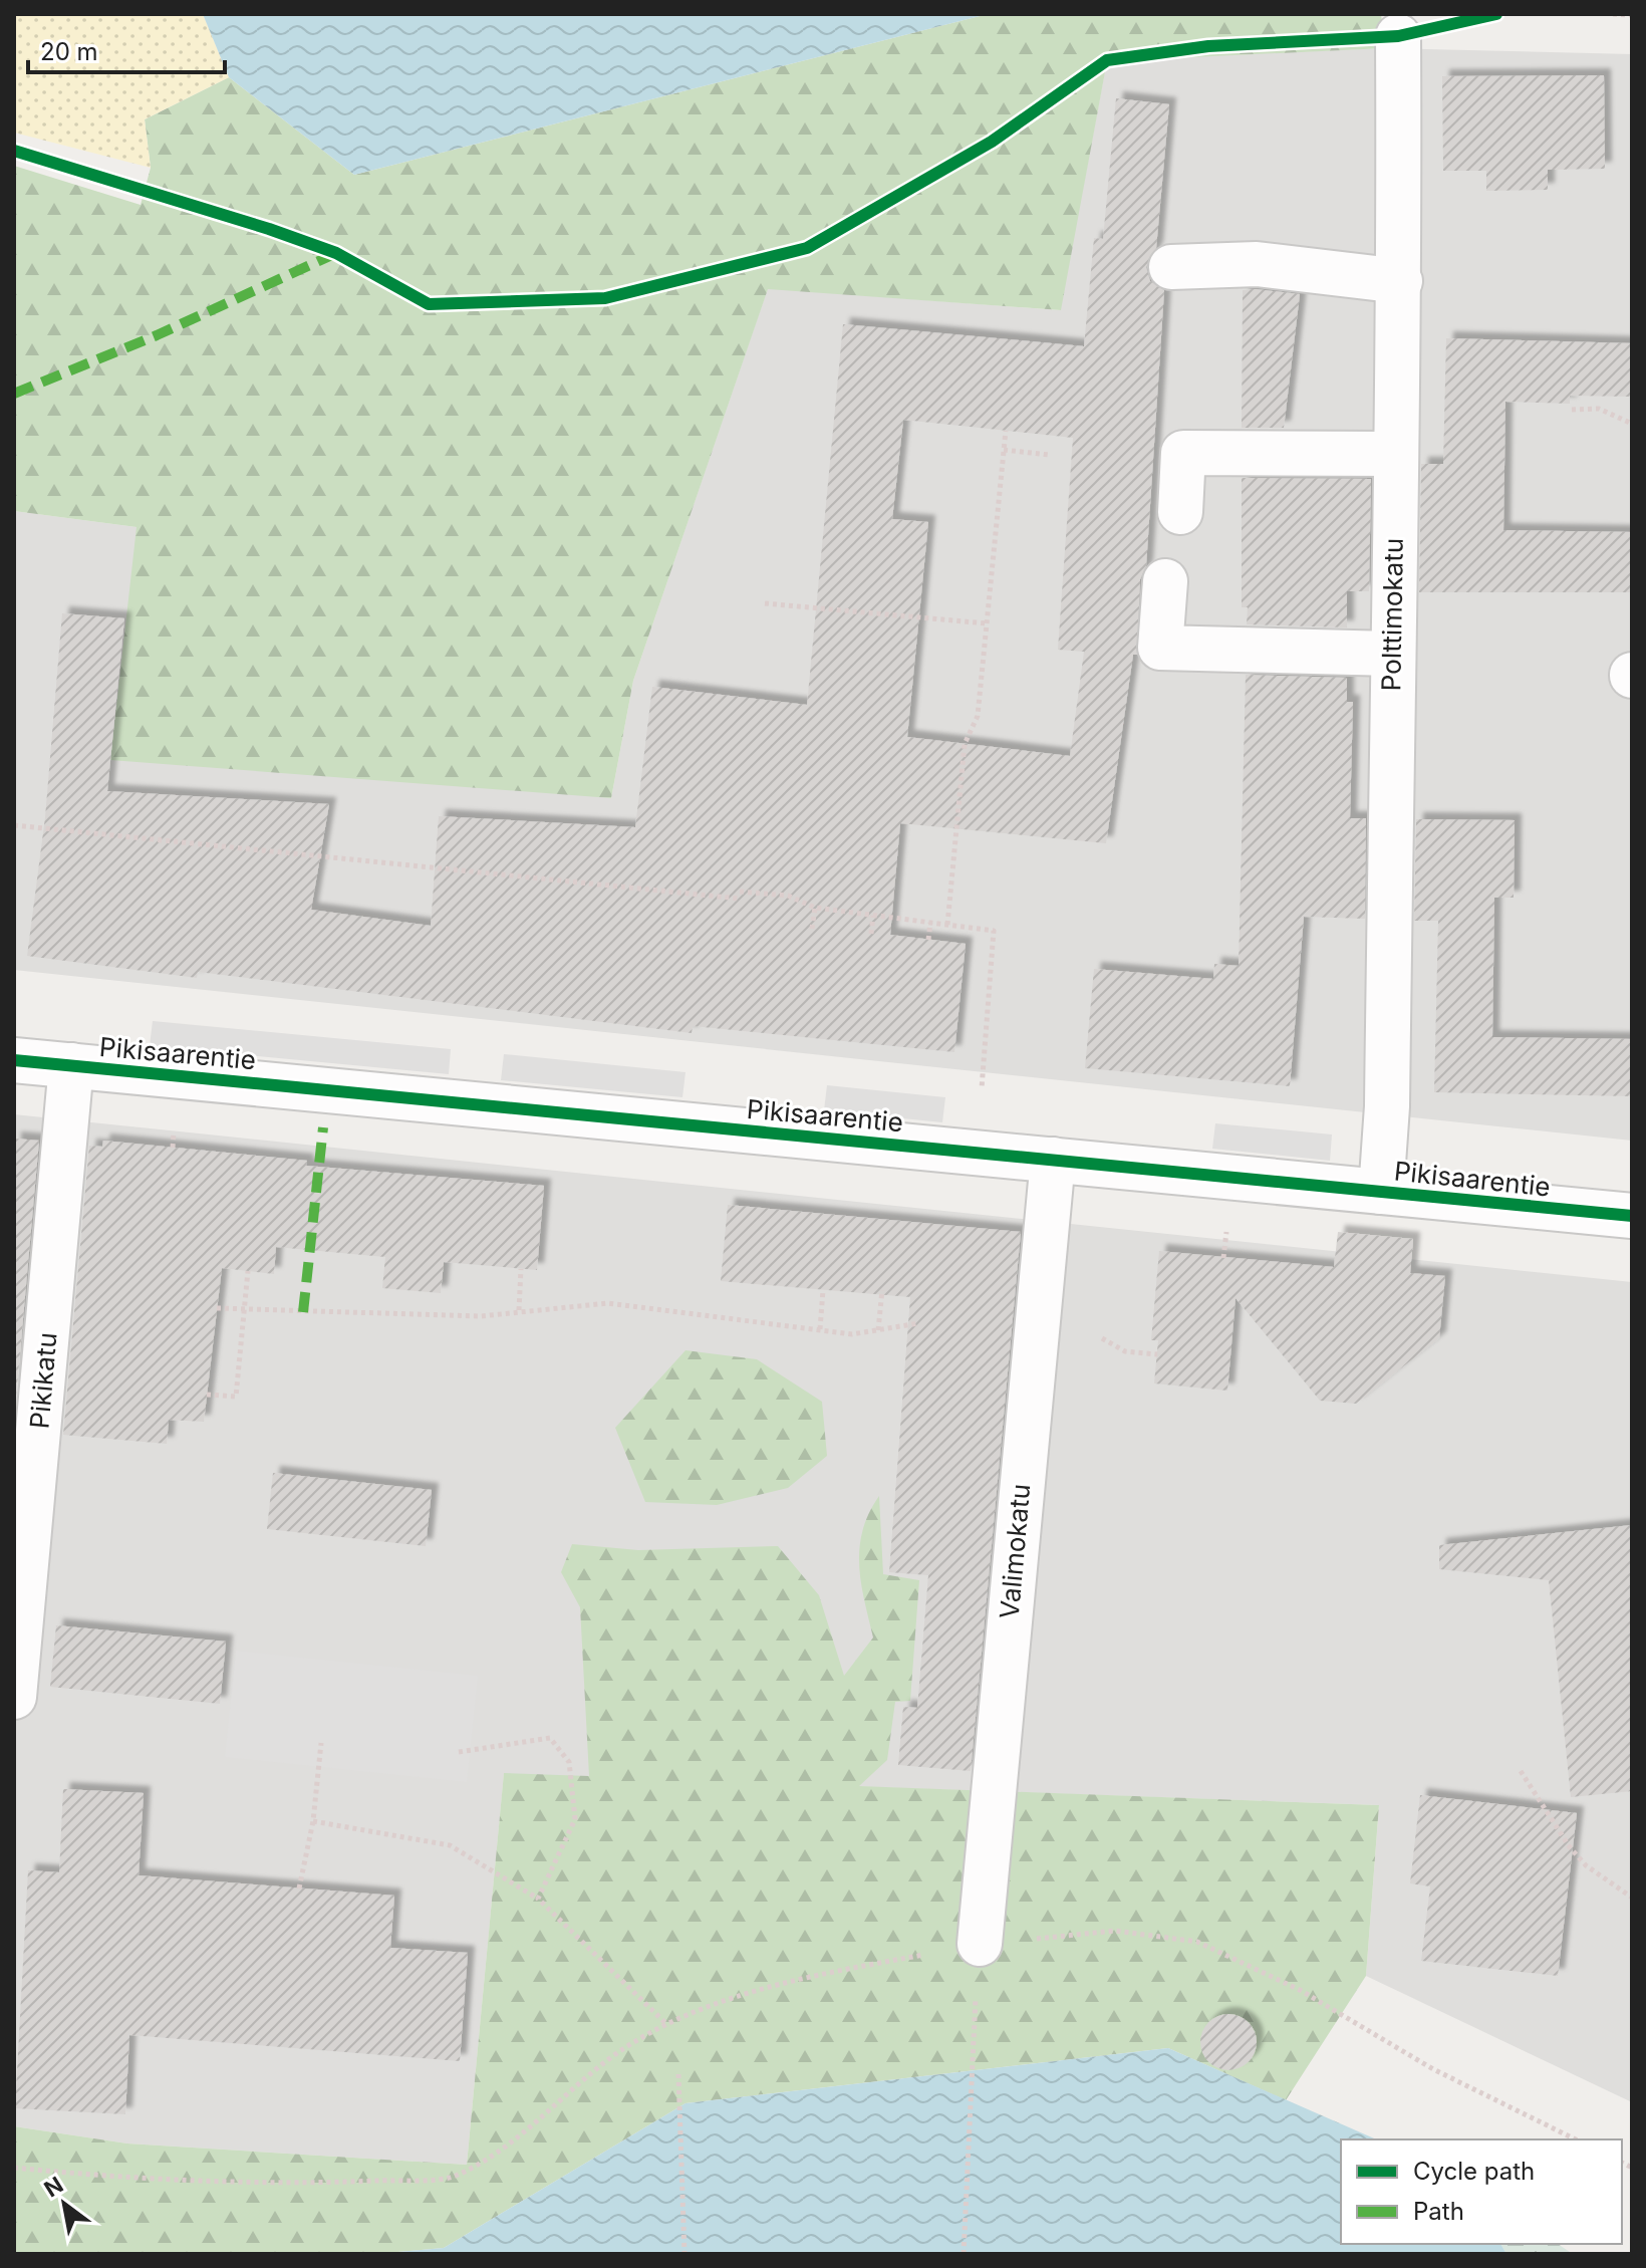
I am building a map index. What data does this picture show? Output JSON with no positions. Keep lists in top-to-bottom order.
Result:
{
  "streets": {
    "street": [
      "Polttimokatu",
      "Pikisaarentie",
      "Pikikatu",
      "Valimokatu"
    ]
  },
  "crossings": [
    ["Polttimokatu", "Pikisaarentie"],
    ["Pikisaarentie", "Pikikatu"],
    ["Pikisaarentie", "Valimokatu"]
  ],
  "legend": ["Cycle path", "Path"],
  "scale_bar": "20 m",
  "north": "top left"
}
